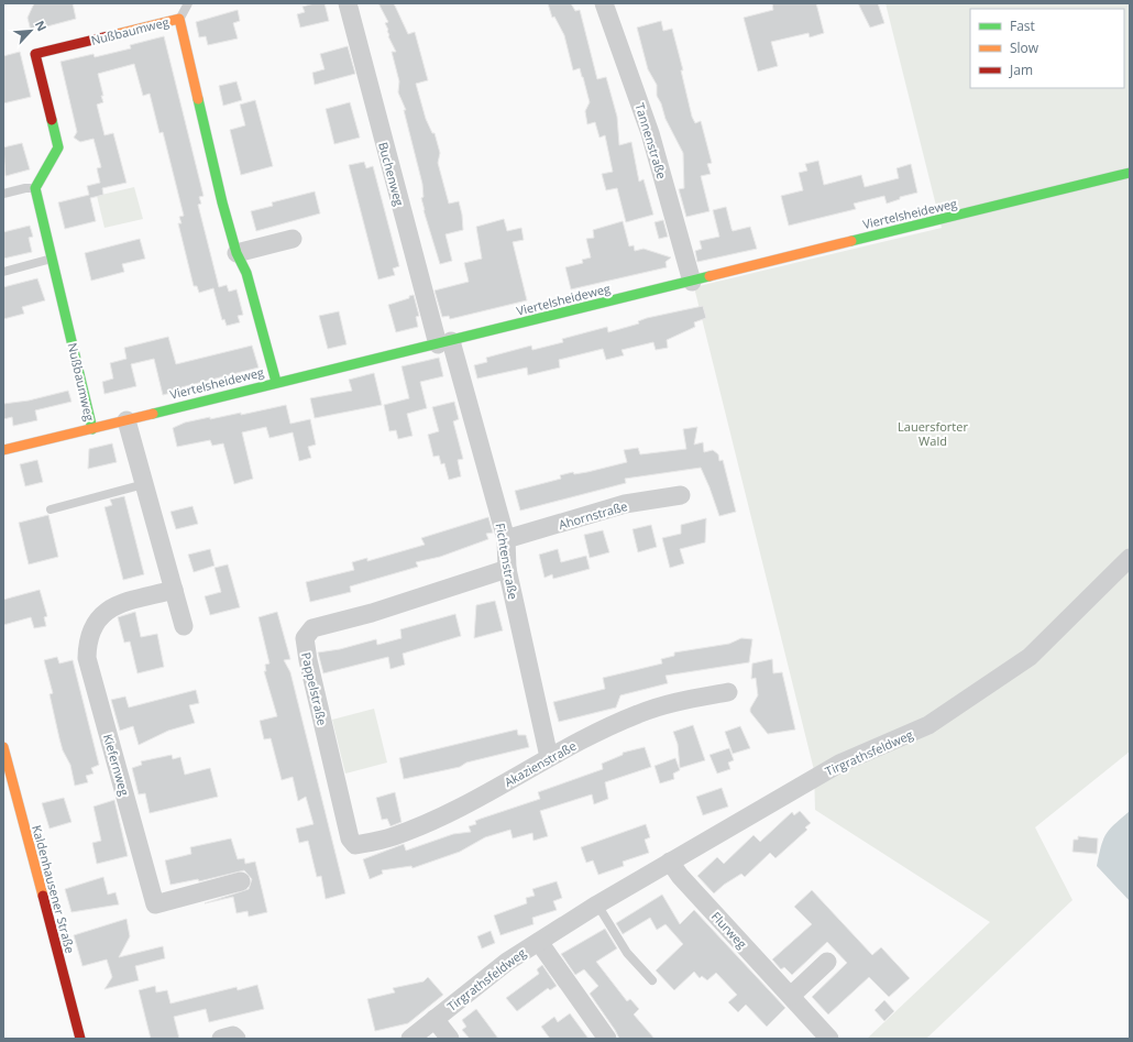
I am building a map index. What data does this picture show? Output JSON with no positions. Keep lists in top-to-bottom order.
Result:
{
  "streets": {
    "street": [
      "Nußbaumweg",
      "Tannenstraße",
      "Buchenweg",
      "Viertelsheideweg",
      "Ahornstraße",
      "Fichtenstraße",
      "Pappelstraße",
      "Tirgrathsfeldweg",
      "Akazienstraße",
      "Kiefernweg",
      "Kaldenhausener Straße",
      "Flurweg"
    ]
  },
  "crossings": [
    ["Nußbaumweg", "Viertelsheideweg"],
    ["Tannenstraße", "Viertelsheideweg"],
    ["Buchenweg", "Viertelsheideweg"],
    ["Buchenweg", "Fichtenstraße"],
    ["Viertelsheideweg", "Fichtenstraße"],
    ["Ahornstraße", "Fichtenstraße"],
    ["Fichtenstraße", "Pappelstraße"],
    ["Fichtenstraße", "Akazienstraße"],
    ["Pappelstraße", "Akazienstraße"],
    ["Tirgrathsfeldweg", "Flurweg"]
  ],
  "parks": ["Lauersforter Wald"],
  "legend": ["Fast", "Slow", "Jam"],
  "north": "top right"
}
